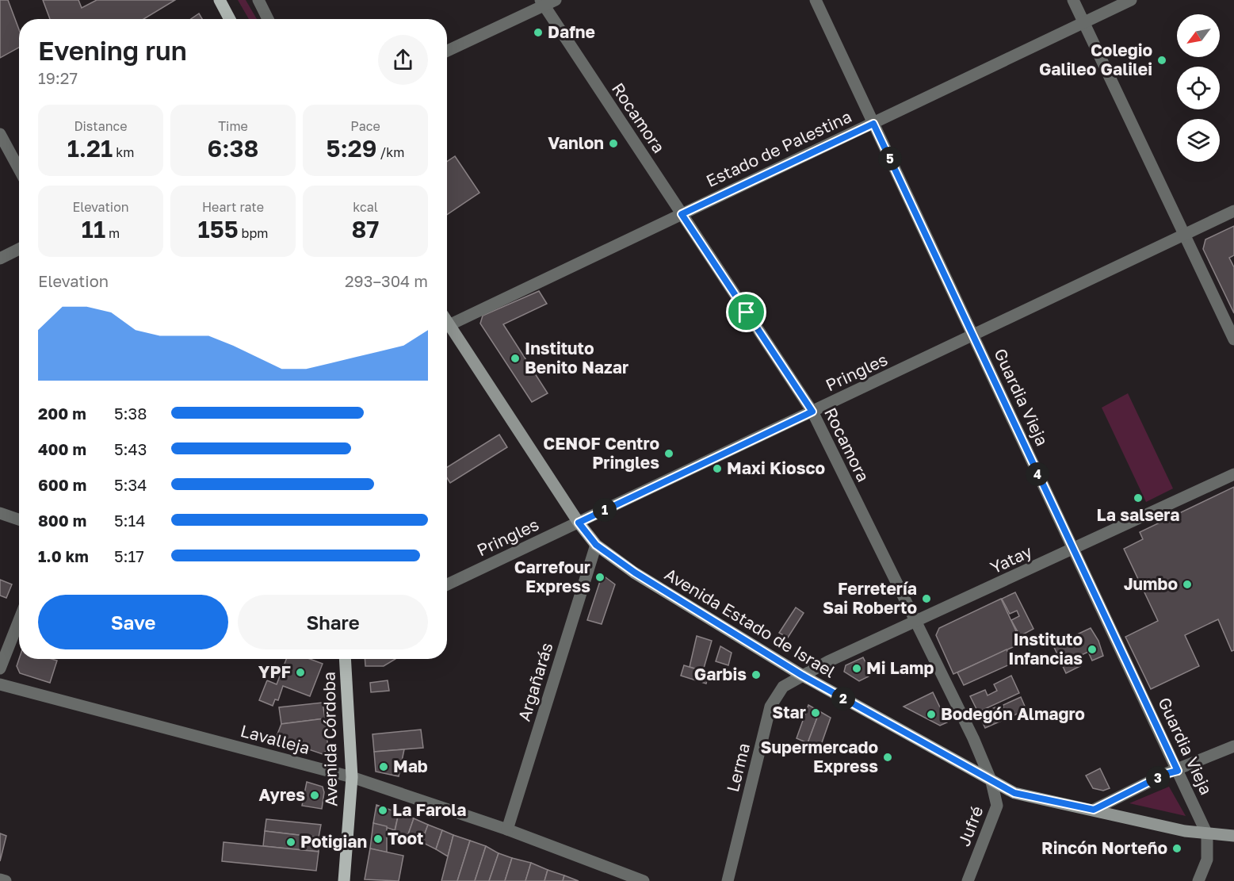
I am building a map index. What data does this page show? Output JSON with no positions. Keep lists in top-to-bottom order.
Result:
{
  "streets": {
    "main road": ["Avenida Estado de Israel", "Avenida Córdoba"],
    "street": [
      "Rocamora",
      "Estado de Palestina",
      "Pringles",
      "Guardia Vieja",
      "Yatay",
      "Argañarás",
      "Lavalleja",
      "Lerma",
      "Jufré"
    ]
  },
  "crossings": [
    ["Rocamora", "Estado de Palestina"],
    ["Rocamora", "Pringles"],
    ["Rocamora", "Yatay"],
    ["Rocamora", "Avenida Estado de Israel"],
    ["Rocamora", "Jufré"],
    ["Estado de Palestina", "Guardia Vieja"],
    ["Pringles", "Guardia Vieja"],
    ["Pringles", "Avenida Estado de Israel"],
    ["Guardia Vieja", "Yatay"],
    ["Guardia Vieja", "Avenida Estado de Israel"],
    ["Yatay", "Avenida Estado de Israel"],
    ["Yatay", "Lerma"],
    ["Avenida Estado de Israel", "Argañarás"],
    ["Avenida Estado de Israel", "Lerma"],
    ["Avenida Estado de Israel", "Jufré"],
    ["Argañarás", "Lavalleja"],
    ["Avenida Córdoba", "Lavalleja"]
  ],
  "places": [
    "Dafne",
    "Colegio Galileo Galilei",
    "Vanlon",
    "Instituto Benito Nazar",
    "CENOF Centro Pringles",
    "Maxi Kiosco",
    "La salsera",
    "Carrefour Express",
    "Jumbo",
    "Ferretería Sai Roberto",
    "Instituto Infancias",
    "Mi Lamp",
    "YPF",
    "Garbis",
    "Star",
    "Bodegón Almagro",
    "Supermercado Express",
    "Mab",
    "Ayres",
    "La Farola",
    "Toot",
    "Potigian",
    "Rincón Norteño"
  ],
  "north": "bottom left",
  "page": {
    "heading": ["Evening run", "19:27"],
    "stats": [
      ["Distance", "1.21 km"],
      ["Time", "6:38"],
      ["Pace", "5:29 /km"],
      ["Elevation", "11 m"],
      ["Heart rate", "155 bpm"],
      ["kcal", "87"]
    ],
    "pins": [
      "5",
      "4",
      "1",
      "2",
      "3"
    ],
    "chart": ["Elevation", "293–304 m"],
    "list": [
      {
        "name": "200 m",
        "note": "5:38"
      },
      {
        "name": "400 m",
        "note": "5:43"
      },
      {
        "name": "600 m",
        "note": "5:34"
      },
      {
        "name": "800 m",
        "note": "5:14"
      },
      {
        "name": "1.0 km",
        "note": "5:17"
      }
    ],
    "buttons": ["Save", "Share"]
  }
}
